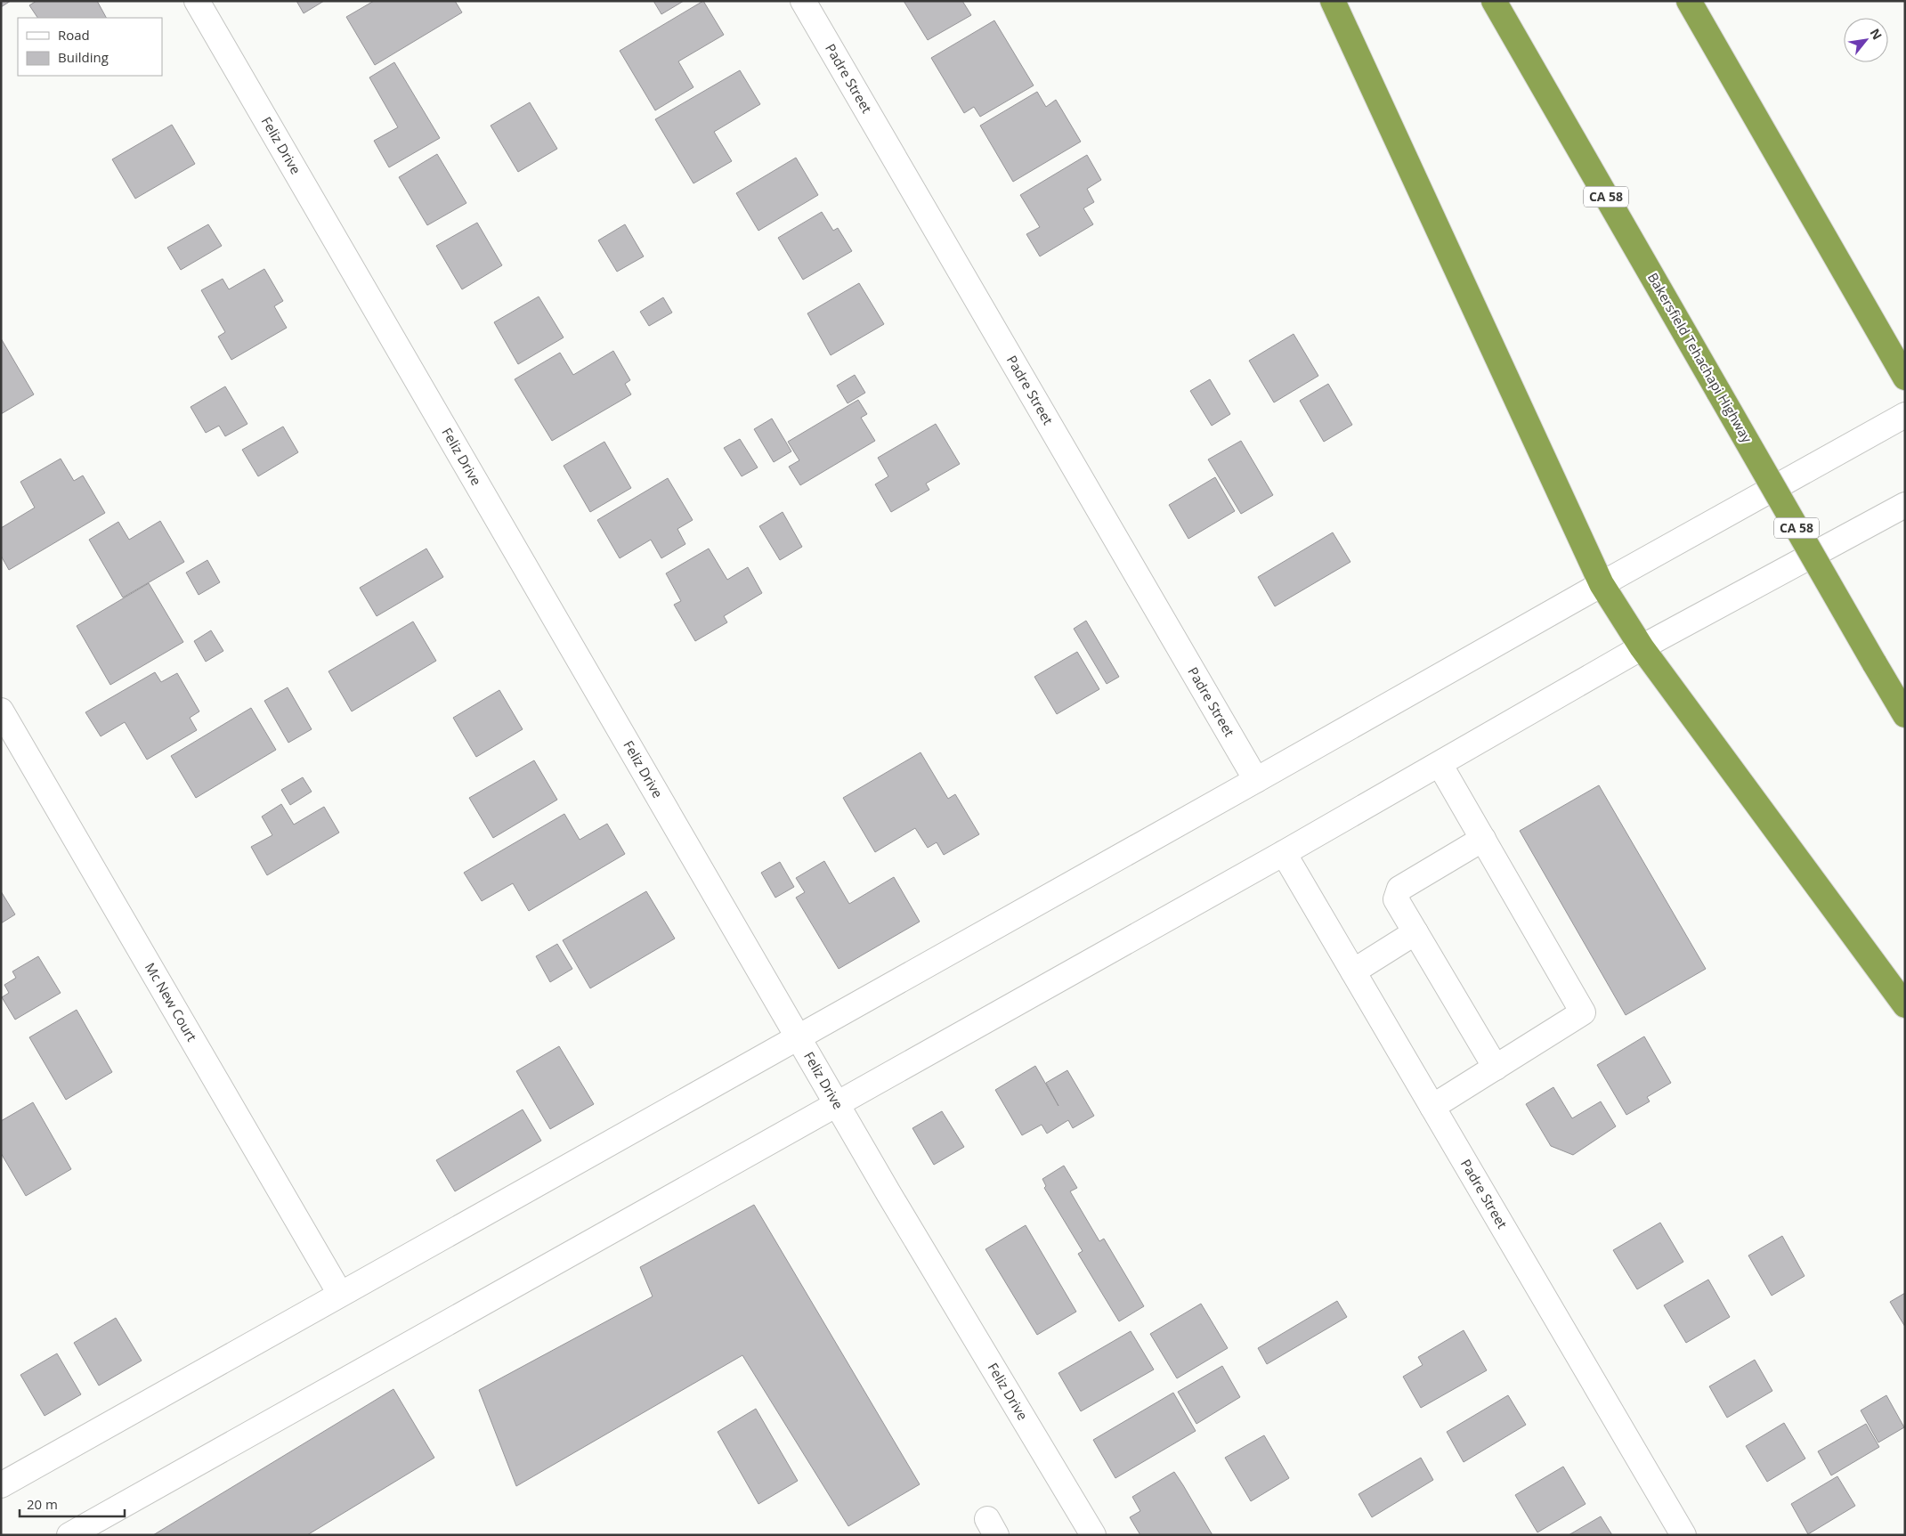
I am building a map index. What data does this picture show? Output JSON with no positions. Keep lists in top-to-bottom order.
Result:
{
  "streets": {
    "highway": ["CA 58", "Bakersfield Tehachapi Highway"],
    "street": ["Padre Street", "Feliz Drive", "Mc New Court"]
  },
  "legend": ["Road", "Building"],
  "scale_bar": "20 m",
  "north": "top right"
}
